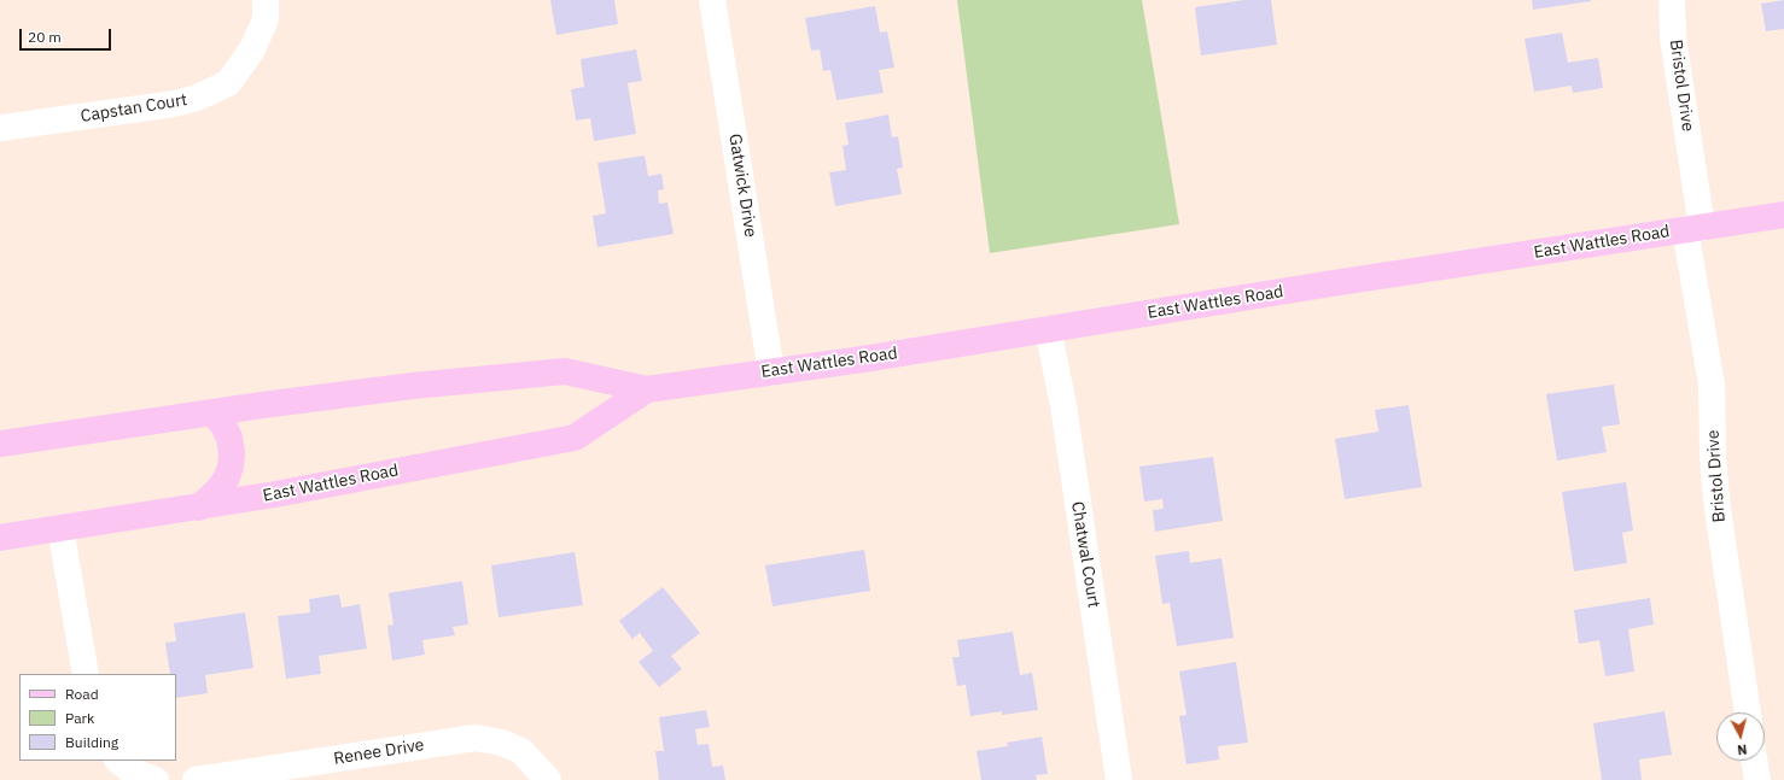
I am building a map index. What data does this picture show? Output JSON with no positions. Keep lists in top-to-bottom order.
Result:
{
  "streets": {
    "main road": ["East Wattles Road"],
    "street": [
      "Bristol Drive",
      "Capstan Court",
      "Gatwick Drive",
      "Chatwal Court",
      "Renee Drive"
    ]
  },
  "crossings": [
    ["Bristol Drive", "East Wattles Road"],
    ["Gatwick Drive", "East Wattles Road"],
    ["East Wattles Road", "Chatwal Court"]
  ],
  "legend": ["Road", "Park", "Building"],
  "scale_bar": "20 m",
  "north": "bottom"
}
